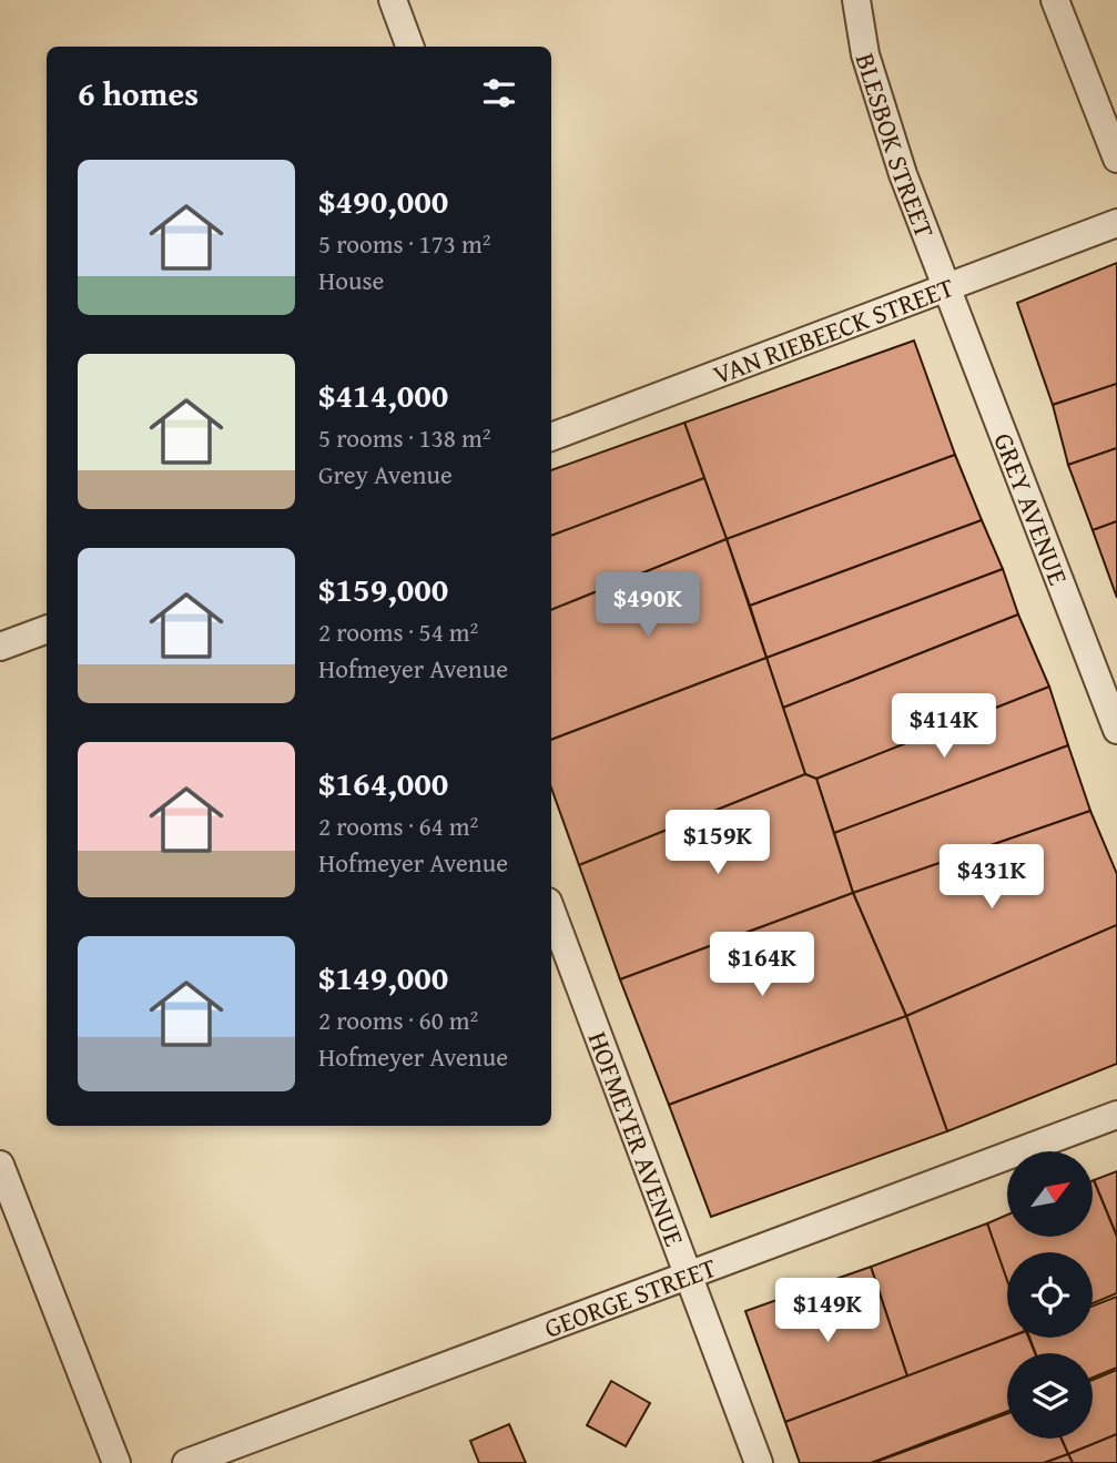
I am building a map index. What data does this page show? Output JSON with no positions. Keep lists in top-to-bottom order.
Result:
{
  "streets": {
    "street": [
      "BLESBOK STREET",
      "VAN RIEBEECK STREET",
      "GREY AVENUE",
      "HOFMEYER AVENUE",
      "GEORGE STREET"
    ]
  },
  "crossings": [
    ["BLESBOK STREET", "VAN RIEBEECK STREET"],
    ["BLESBOK STREET", "GREY AVENUE"],
    ["VAN RIEBEECK STREET", "GREY AVENUE"],
    ["HOFMEYER AVENUE", "GEORGE STREET"]
  ],
  "north": "top right",
  "page": {
    "heading": "6 homes",
    "list": [
      {
        "name": "$490,000",
        "note": "5 rooms · 173 m² · House"
      },
      {
        "name": "$414,000",
        "note": "5 rooms · 138 m² · Grey Avenue"
      },
      {
        "name": "$159,000",
        "note": "2 rooms · 54 m² · Hofmeyer Avenue"
      },
      {
        "name": "$164,000",
        "note": "2 rooms · 64 m² · Hofmeyer Avenue"
      },
      {
        "name": "$149,000",
        "note": "2 rooms · 60 m² · Hofmeyer Avenue"
      }
    ],
    "price": [
      "$490K",
      "$414K",
      "$159K",
      "$431K",
      "$164K",
      "$149K"
    ]
  }
}
